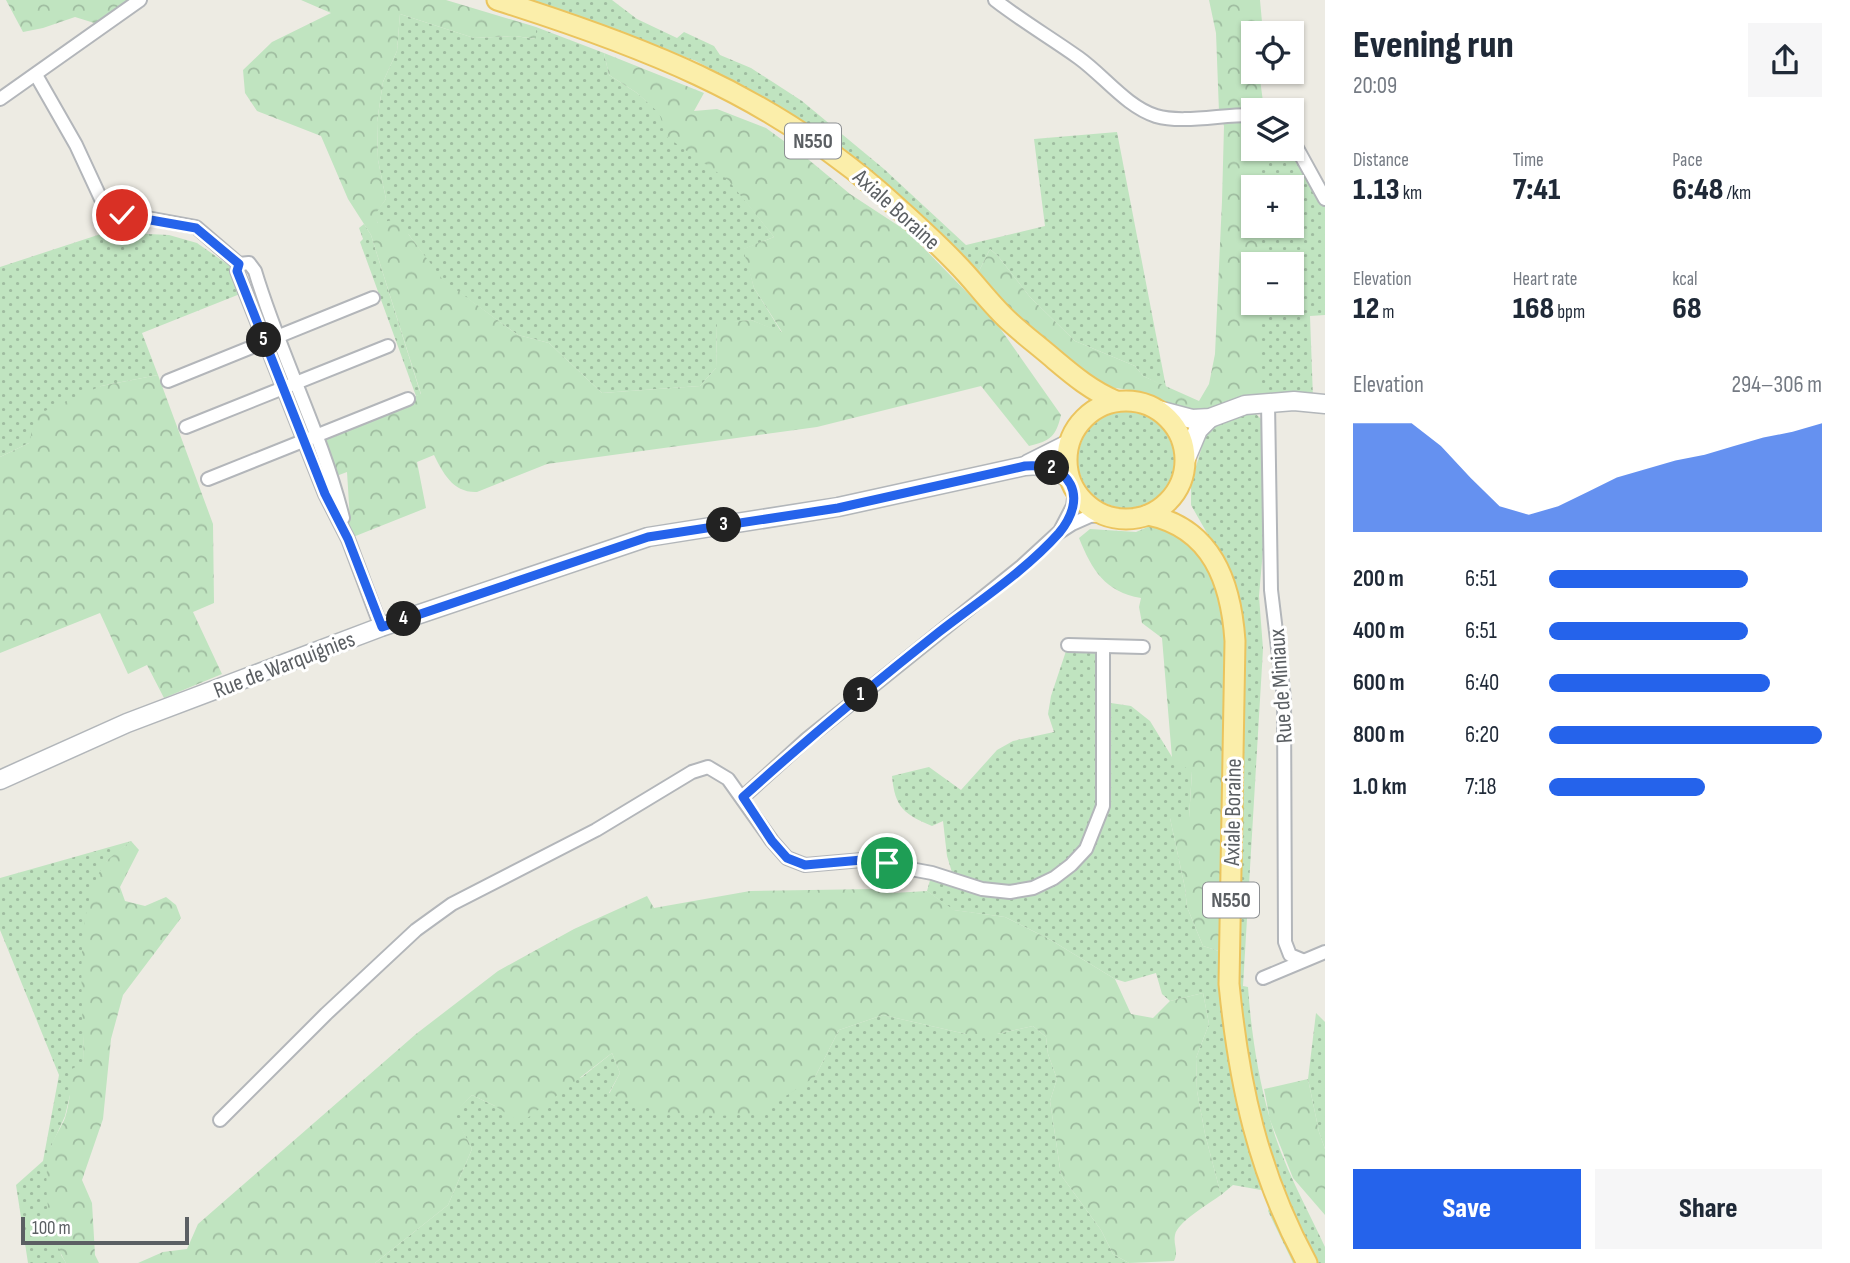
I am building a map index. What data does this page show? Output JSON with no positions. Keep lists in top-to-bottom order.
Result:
{
  "streets": {
    "main road": ["N550", "Axiale Boraine"],
    "street": ["Rue de Warquignies", "Rue de Miniaux"]
  },
  "scale_bar": "100 m",
  "page": {
    "heading": ["Evening run", "20:09"],
    "map_buttons": ["+", "−"],
    "stats": [
      ["Distance", "1.13 km"],
      ["Time", "7:41"],
      ["Pace", "6:48 /km"],
      ["Elevation", "12 m"],
      ["Heart rate", "168 bpm"],
      ["kcal", "68"]
    ],
    "pins": [
      "5",
      "2",
      "3",
      "4",
      "1"
    ],
    "chart": ["Elevation", "294–306 m"],
    "list": [
      {
        "name": "200 m",
        "note": "6:51"
      },
      {
        "name": "400 m",
        "note": "6:51"
      },
      {
        "name": "600 m",
        "note": "6:40"
      },
      {
        "name": "800 m",
        "note": "6:20"
      },
      {
        "name": "1.0 km",
        "note": "7:18"
      }
    ],
    "buttons": ["Save", "Share"],
    "scale": "100 m"
  }
}
